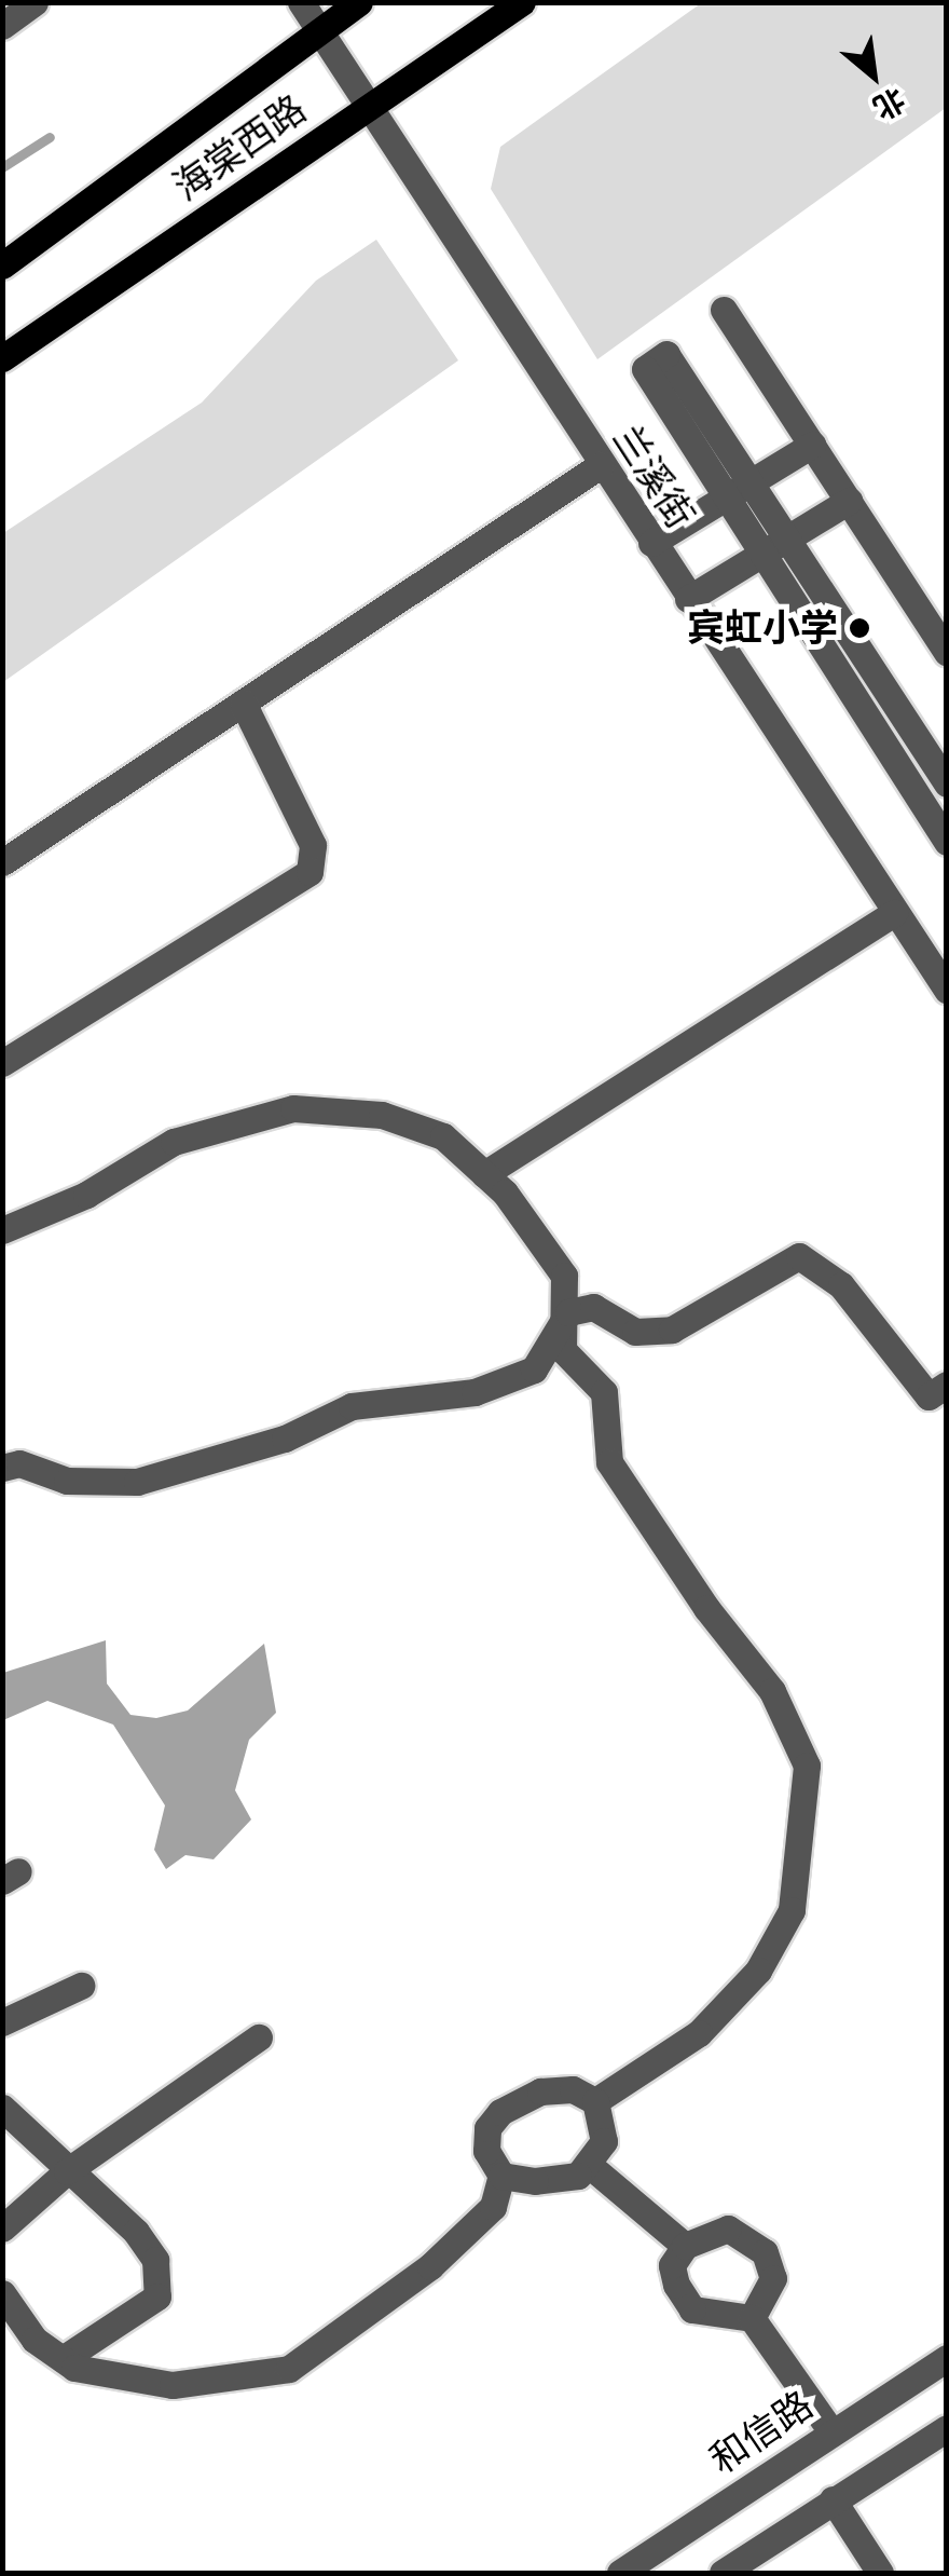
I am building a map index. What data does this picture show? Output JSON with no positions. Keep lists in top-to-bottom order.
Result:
{
  "streets": {
    "main road": ["海棠西路"],
    "street": ["兰溪街", "和信路"]
  },
  "crossings": [
    ["海棠西路", "兰溪街"]
  ],
  "places": ["宾虹小学"],
  "north": "bottom right"
}
